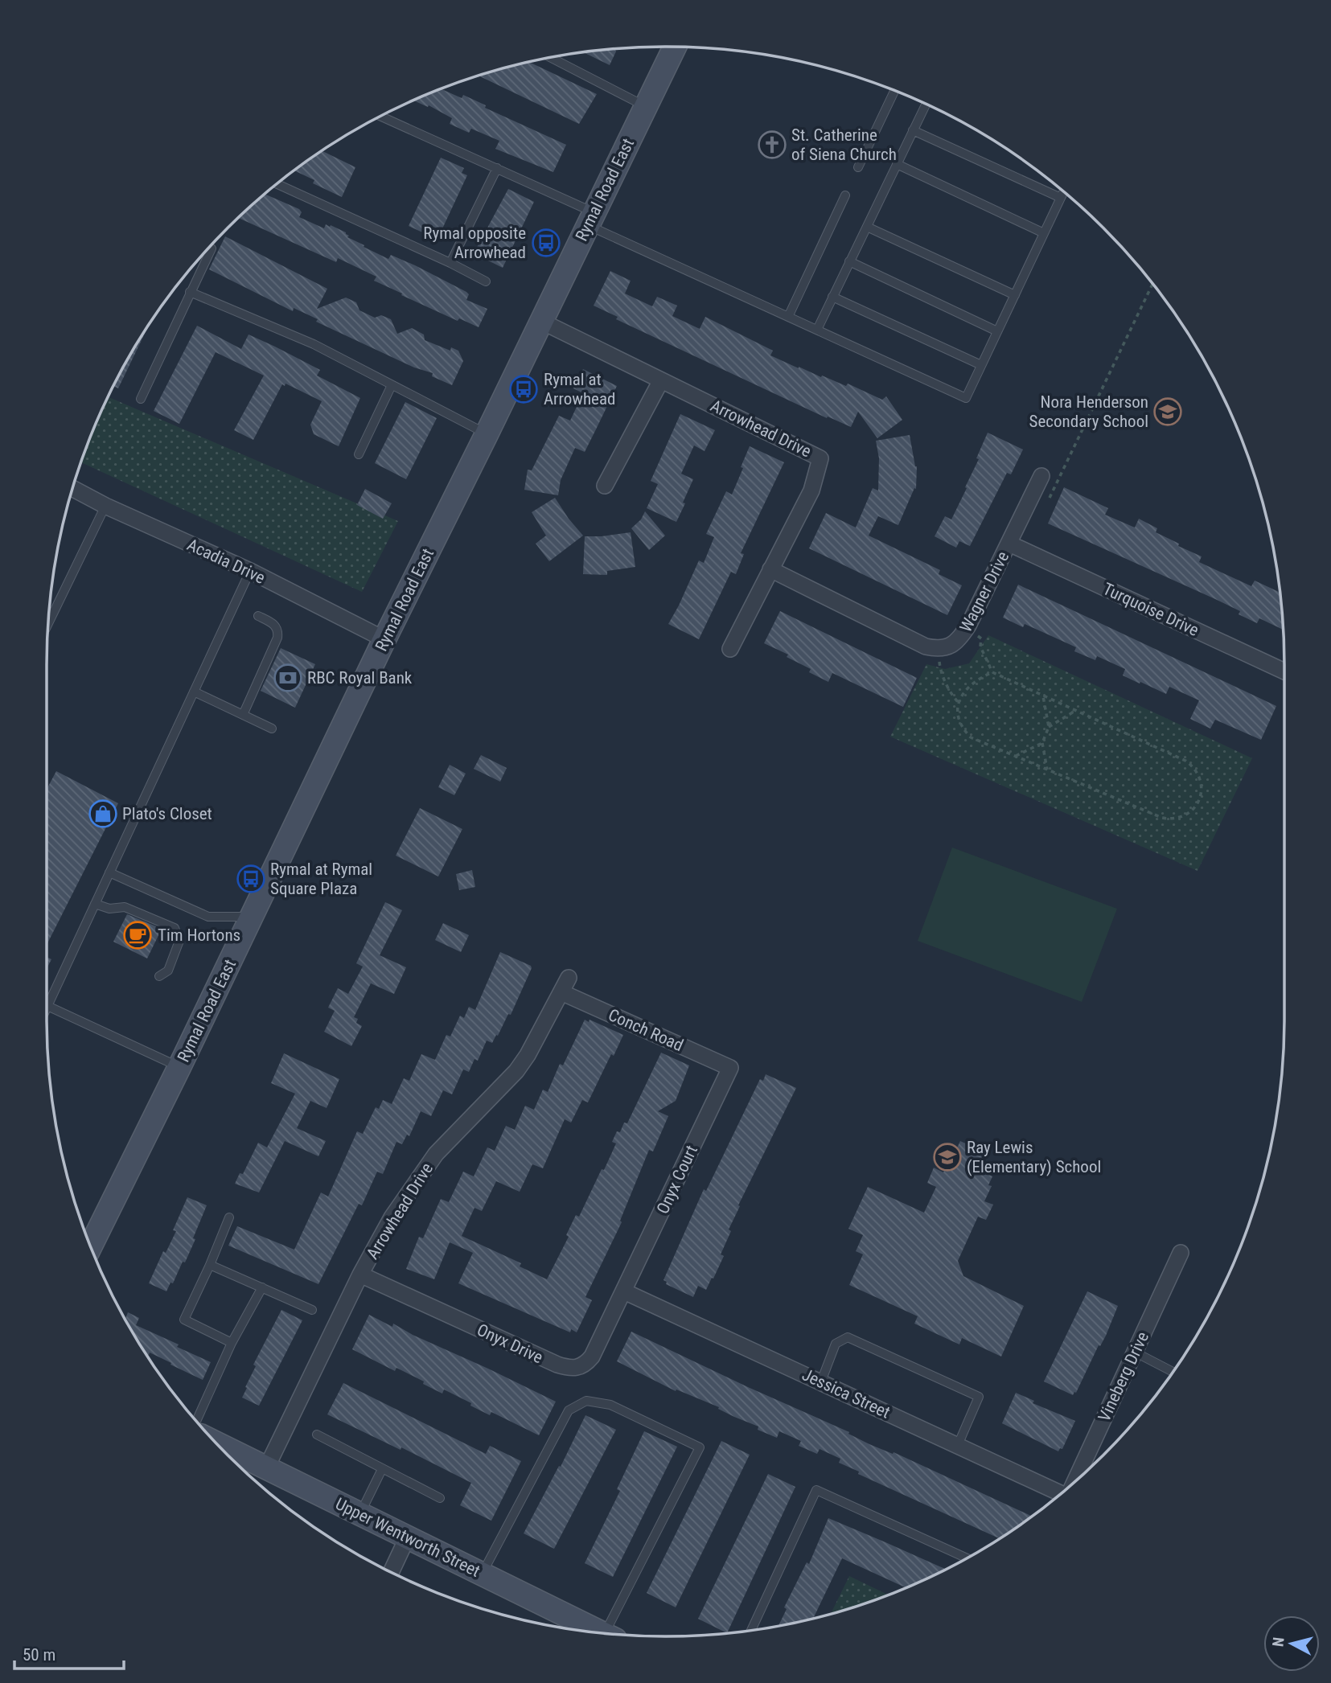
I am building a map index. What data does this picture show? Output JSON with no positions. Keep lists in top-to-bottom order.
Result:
{
  "streets": {
    "main road": ["Rymal Road East", "Upper Wentworth Street"],
    "street": [
      "Arrowhead Drive",
      "Acadia Drive",
      "Wagner Drive",
      "Turquoise Drive",
      "Conch Road",
      "Onyx Court",
      "Onyx Drive",
      "Vineberg Drive",
      "Jessica Street"
    ]
  },
  "crossings": [
    ["Rymal Road East", "Arrowhead Drive"],
    ["Rymal Road East", "Acadia Drive"],
    ["Arrowhead Drive", "Conch Road"],
    ["Arrowhead Drive", "Onyx Drive"],
    ["Arrowhead Drive", "Upper Wentworth Street"],
    ["Wagner Drive", "Turquoise Drive"],
    ["Conch Road", "Onyx Court"],
    ["Onyx Court", "Onyx Drive"],
    ["Onyx Court", "Jessica Street"],
    ["Onyx Drive", "Jessica Street"]
  ],
  "places": {
    "church": ["St. Catherine of Siena Church"],
    "bus stop": ["Rymal opposite Arrowhead", "Rymal at Arrowhead", "Rymal at Rymal Square Plaza"],
    "school or university": ["Nora Henderson Secondary School", "Ray Lewis (Elementary) School"],
    "bank": ["RBC Royal Bank"],
    "shop": ["Plato's Closet"],
    "cafe": ["Tim Hortons"]
  },
  "scale_bar": "50 m",
  "north": "left"
}
